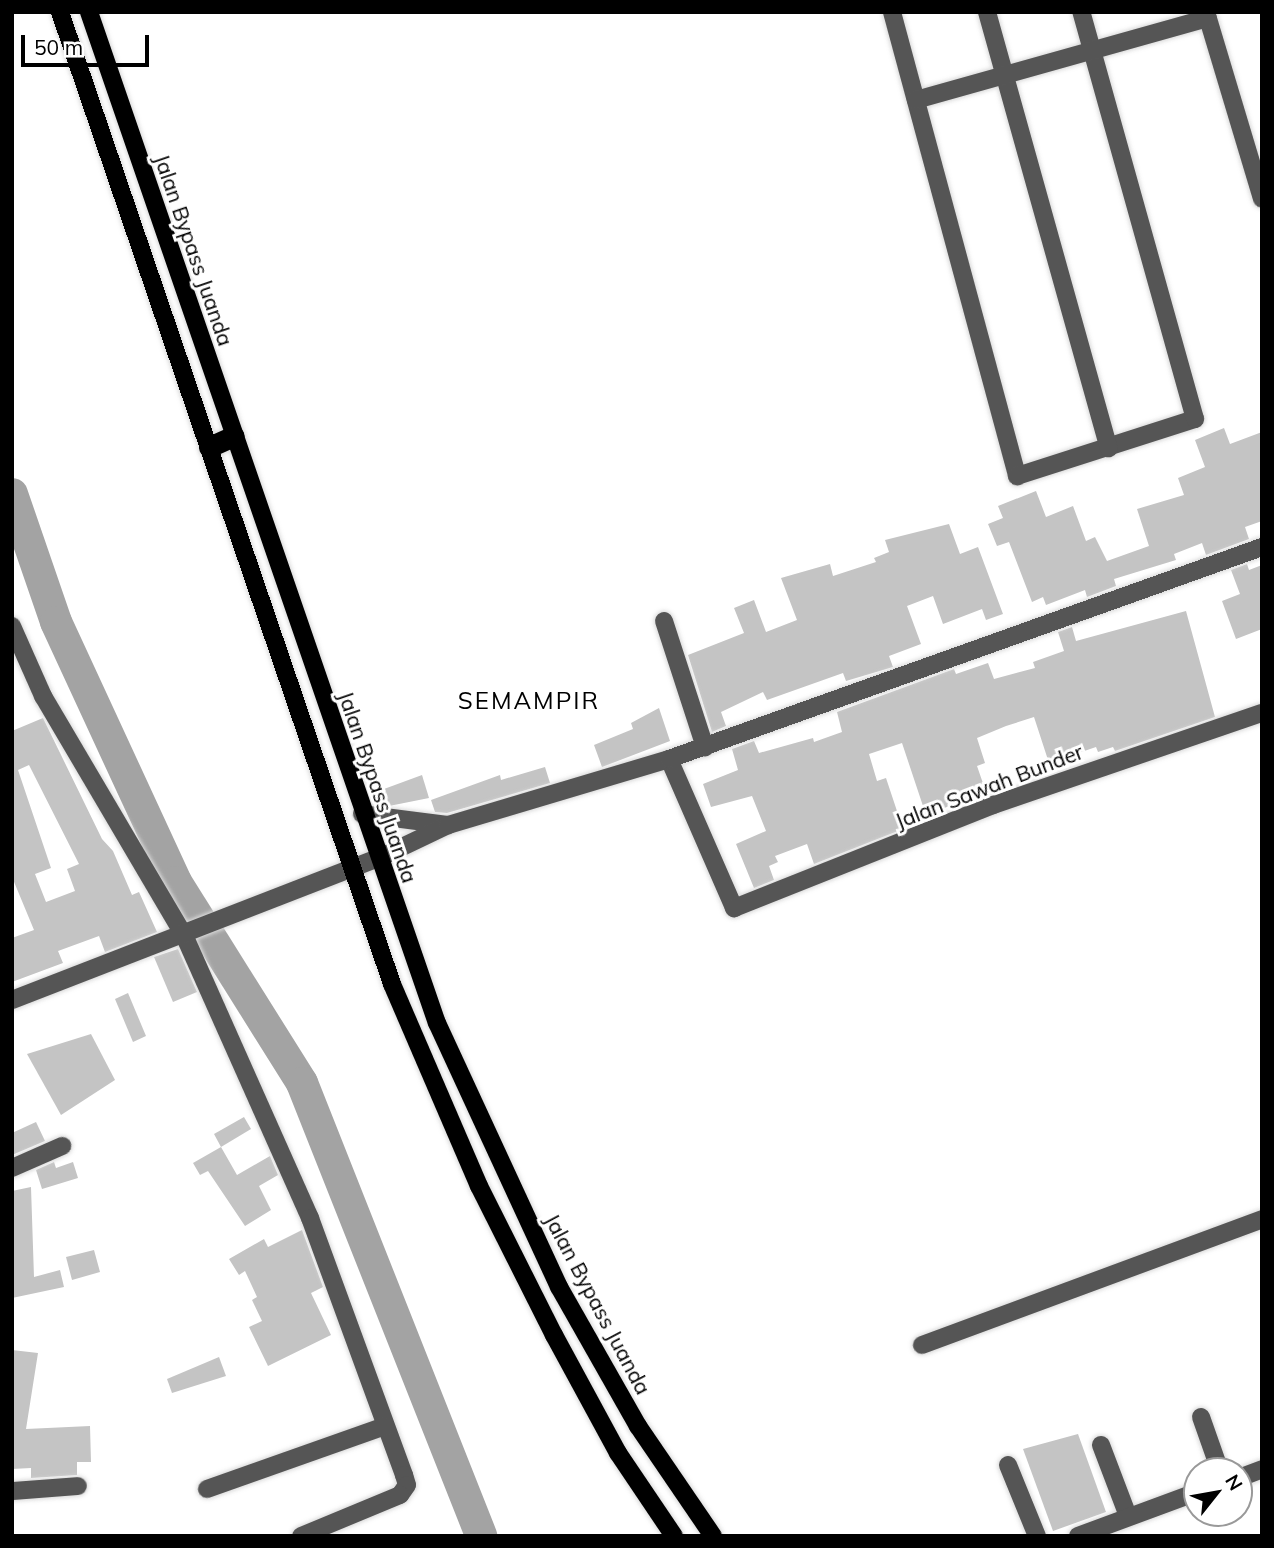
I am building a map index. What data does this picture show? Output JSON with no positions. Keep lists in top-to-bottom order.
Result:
{
  "streets": {
    "main road": ["Jalan Bypass Juanda"],
    "street": ["Jalan Sawah Bunder"]
  },
  "districts": ["SEMAMPIR"],
  "scale_bar": "50 m",
  "north": "top right"
}
